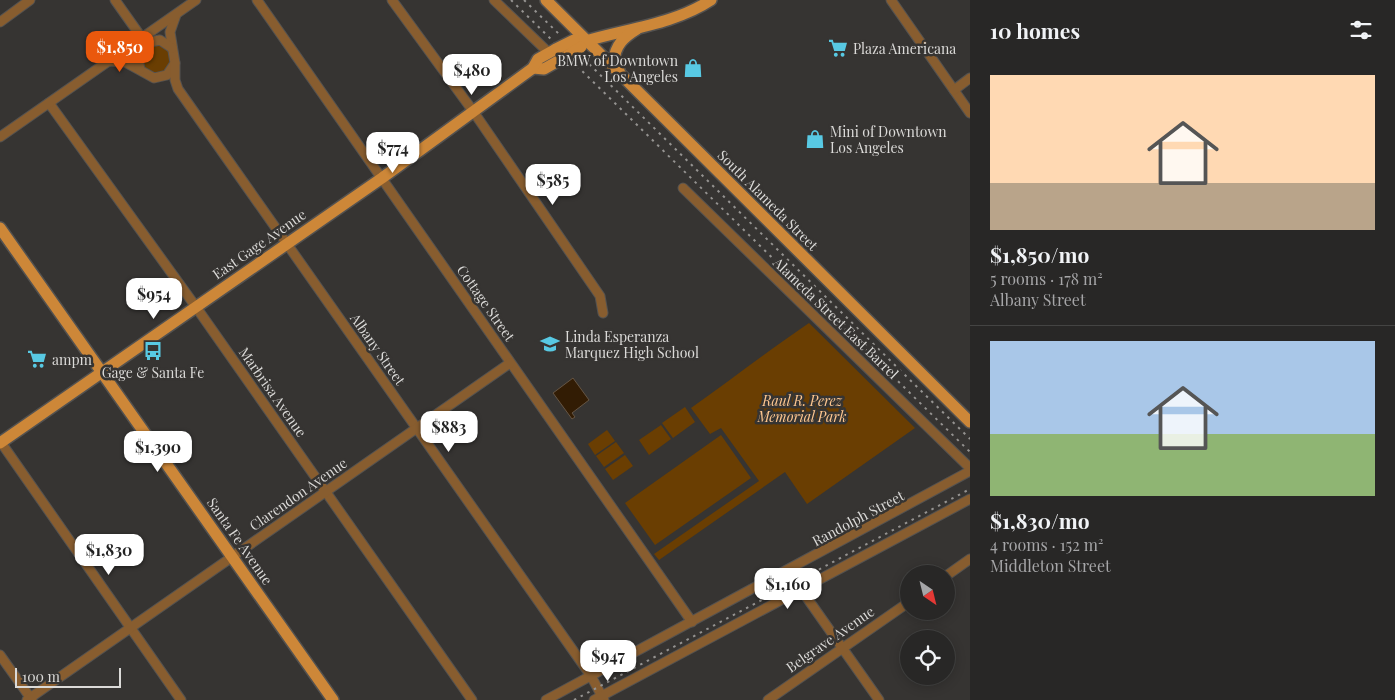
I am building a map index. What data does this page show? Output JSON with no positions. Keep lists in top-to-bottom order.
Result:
{
  "streets": {
    "main road": ["South Alameda Street", "East Gage Avenue", "Santa Fe Avenue"],
    "street": [
      "Cottage Street",
      "Alameda Street East Barrel",
      "Albany Street",
      "Marbrisa Avenue",
      "Clarendon Avenue",
      "Randolph Street",
      "Belgrave Avenue"
    ]
  },
  "crossings": [
    ["South Alameda Street", "East Gage Avenue"],
    ["East Gage Avenue", "Cottage Street"],
    ["East Gage Avenue", "Albany Street"],
    ["East Gage Avenue", "Marbrisa Avenue"],
    ["East Gage Avenue", "Santa Fe Avenue"],
    ["Cottage Street", "Clarendon Avenue"],
    ["Cottage Street", "Randolph Street"],
    ["Alameda Street East Barrel", "Randolph Street"],
    ["Albany Street", "Clarendon Avenue"],
    ["Albany Street", "Randolph Street"],
    ["Marbrisa Avenue", "Clarendon Avenue"],
    ["Clarendon Avenue", "Santa Fe Avenue"]
  ],
  "parks": ["Raul R. Perez Memorial Park"],
  "places": {
    "supermarket": ["Plaza Americana", "ampm"],
    "shop": ["BMW of Downtown Los Angeles", "Mini of Downtown Los Angeles"],
    "school or university": ["Linda Esperanza Marquez High School"],
    "bus stop": ["Gage & Santa Fe"]
  },
  "scale_bar": "100 m",
  "north": "bottom right",
  "page": {
    "heading": "10 homes",
    "price": [
      "$1,850",
      "$480",
      "$774",
      "$585",
      "$954",
      "$883",
      "$1,390",
      "$1,830",
      "$1,160",
      "$947"
    ],
    "list": [
      {
        "name": "$1,850/mo",
        "note": "5 rooms · 178 m² · Albany Street"
      },
      {
        "name": "$1,830/mo",
        "note": "4 rooms · 152 m² · Middleton Street"
      }
    ],
    "scale": "100 m"
  }
}
